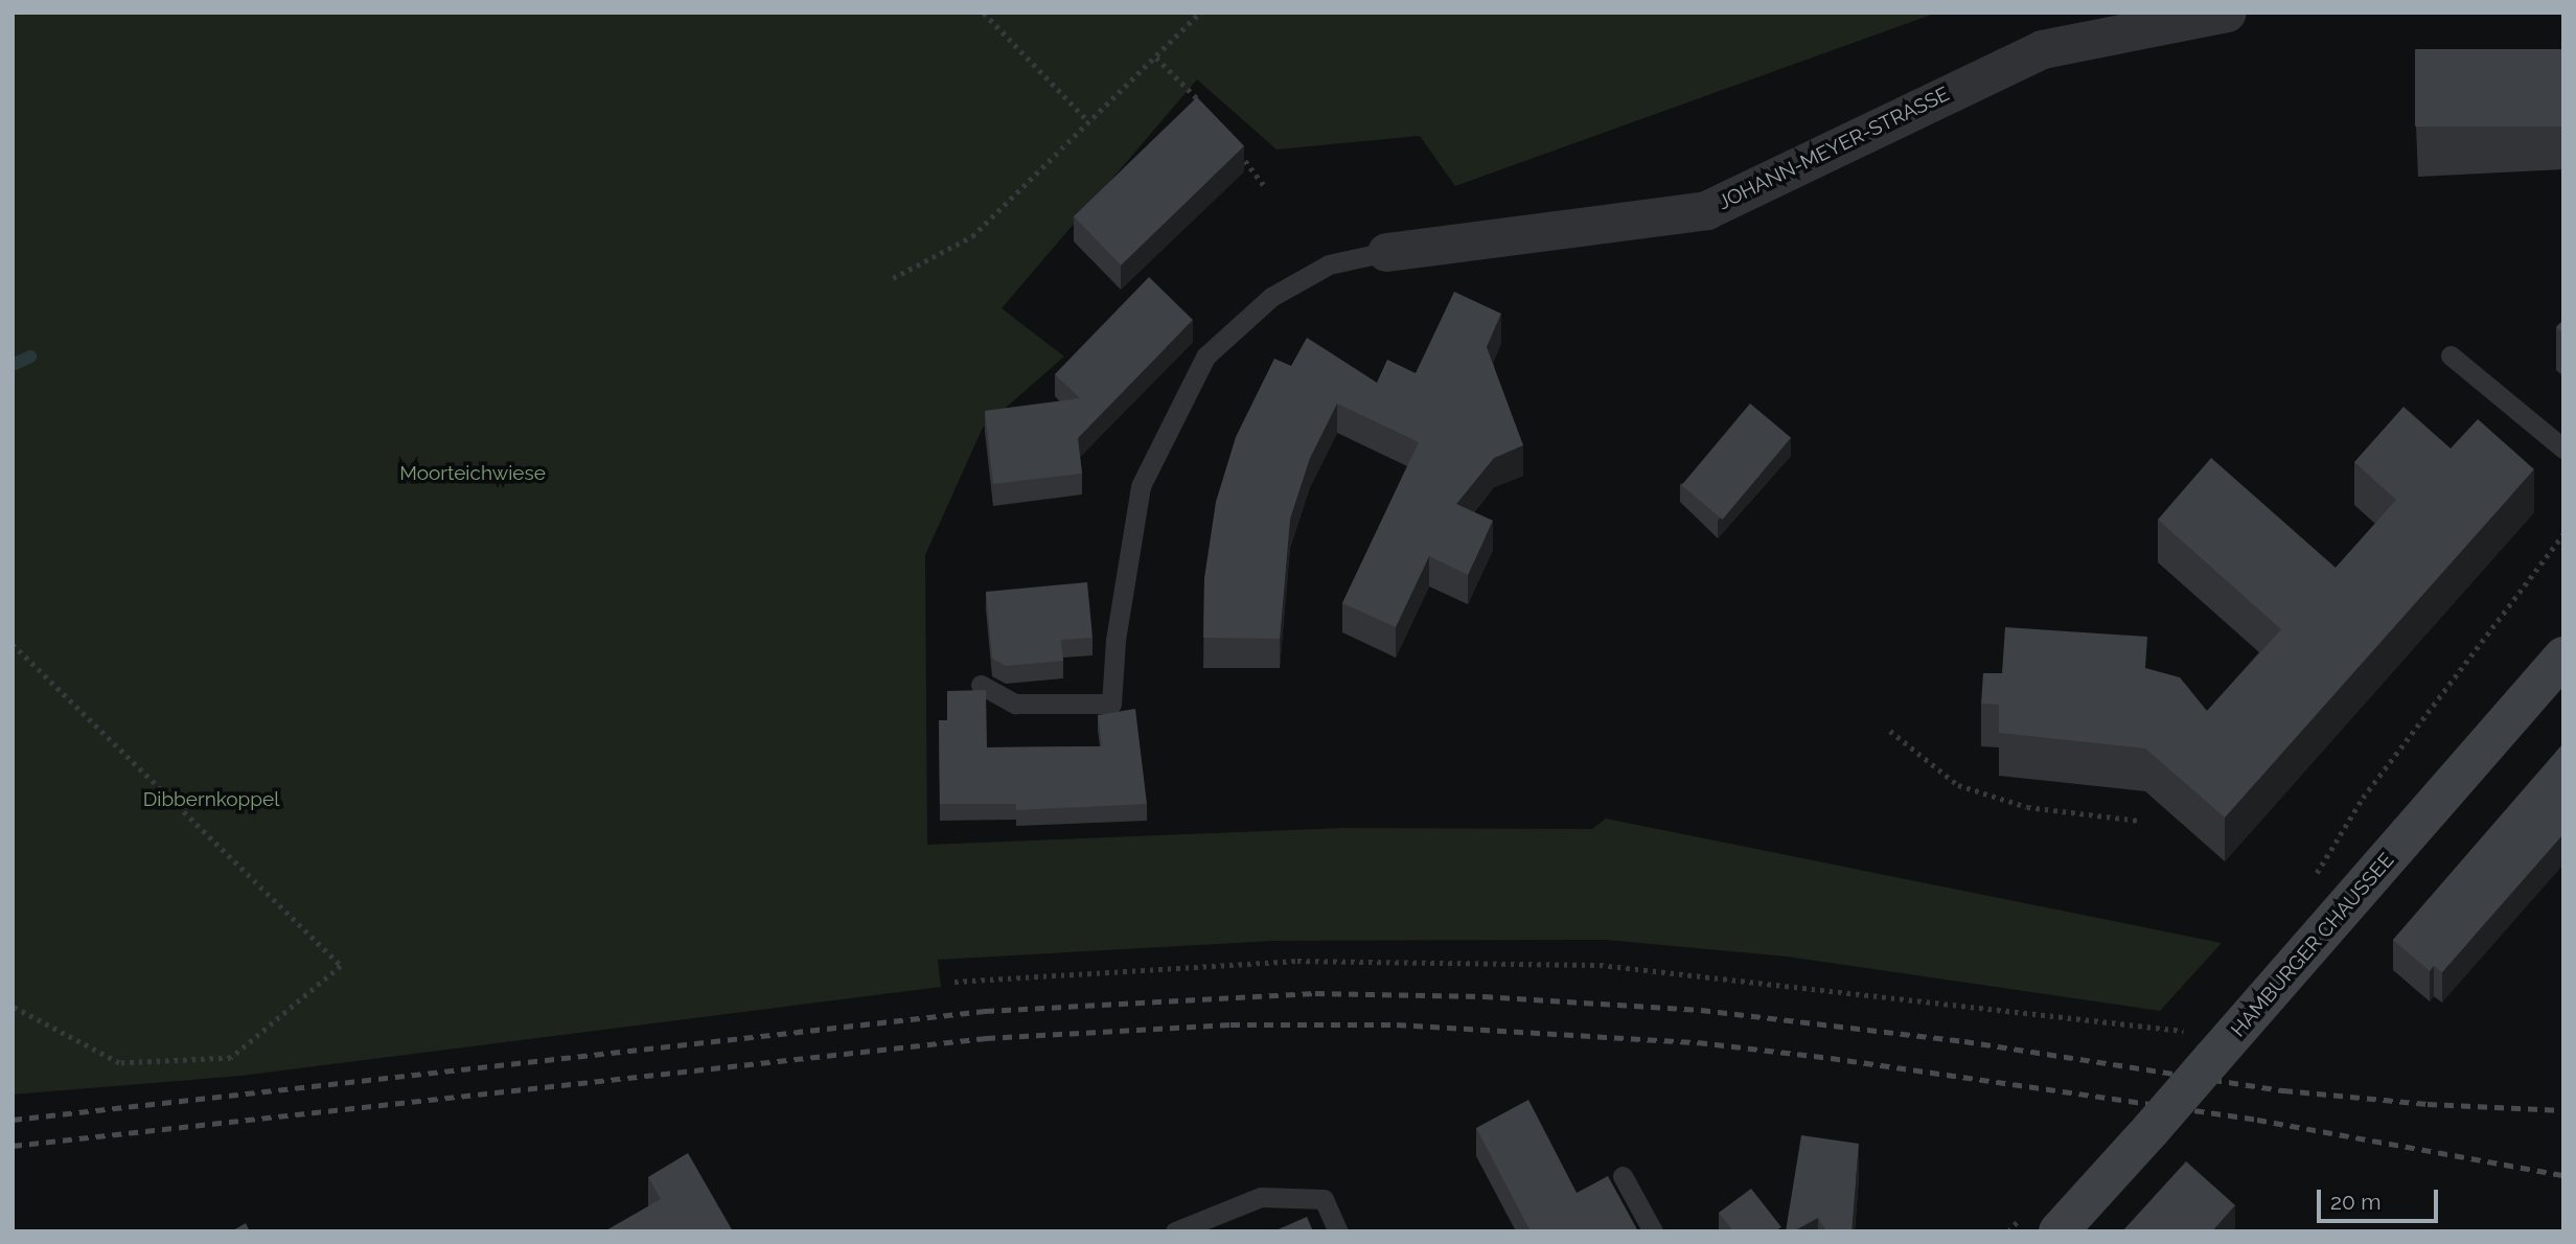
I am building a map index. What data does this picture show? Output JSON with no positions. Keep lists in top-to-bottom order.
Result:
{
  "streets": {
    "main road": ["HAMBURGER CHAUSSEE"],
    "street": ["JOHANN-MEYER-STRASSE"]
  },
  "parks": ["Moorteichwiese", "Dibbernkoppel"],
  "scale_bar": "20 m"
}
